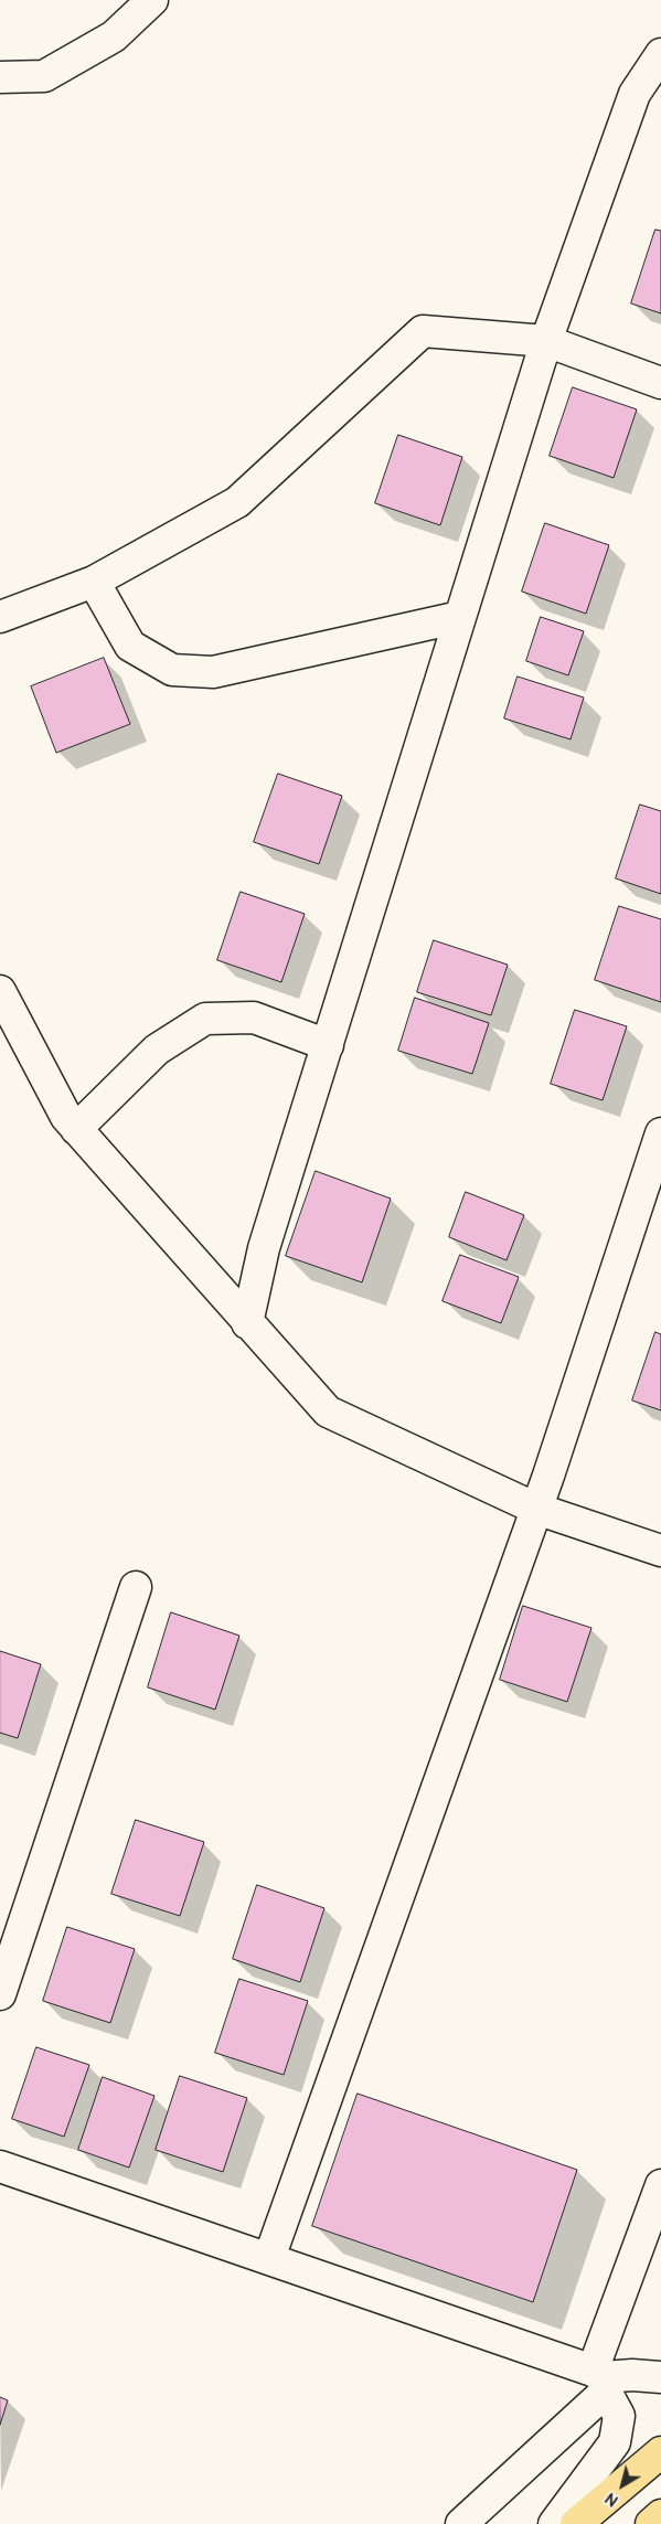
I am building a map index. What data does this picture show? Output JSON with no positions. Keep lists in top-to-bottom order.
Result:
{
  "north": "bottom left"
}
